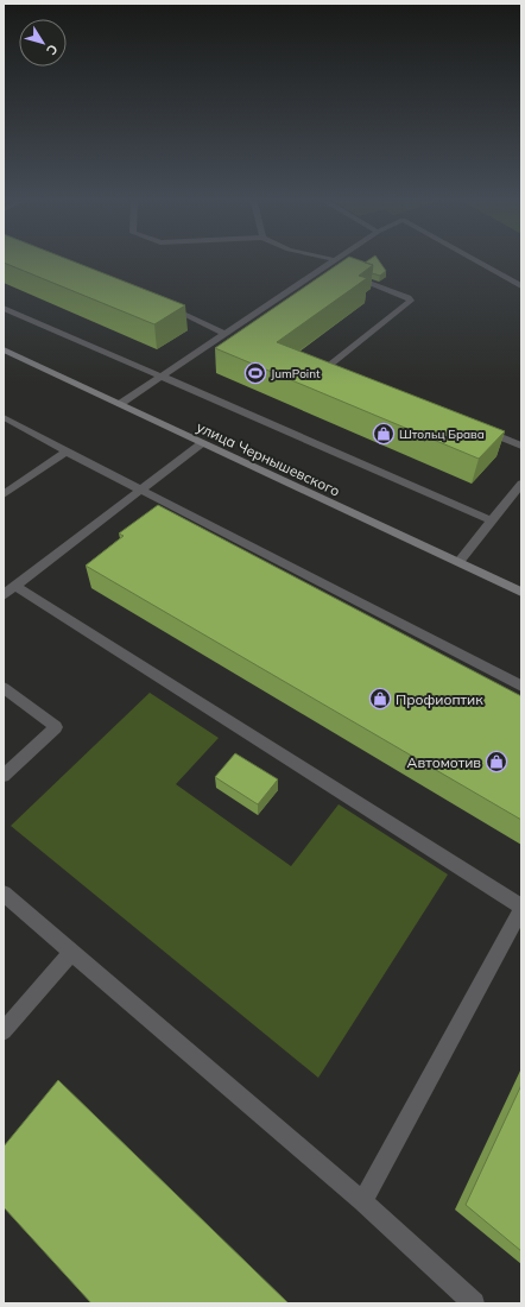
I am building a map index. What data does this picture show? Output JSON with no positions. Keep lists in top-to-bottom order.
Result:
{
  "streets": {
    "main road": ["улица Чернышевского"]
  },
  "places": {
    "sports": ["JumPoint"],
    "shop": ["Штольц Брава", "Профиоптик", "Автомотив"]
  },
  "north": "bottom right"
}
